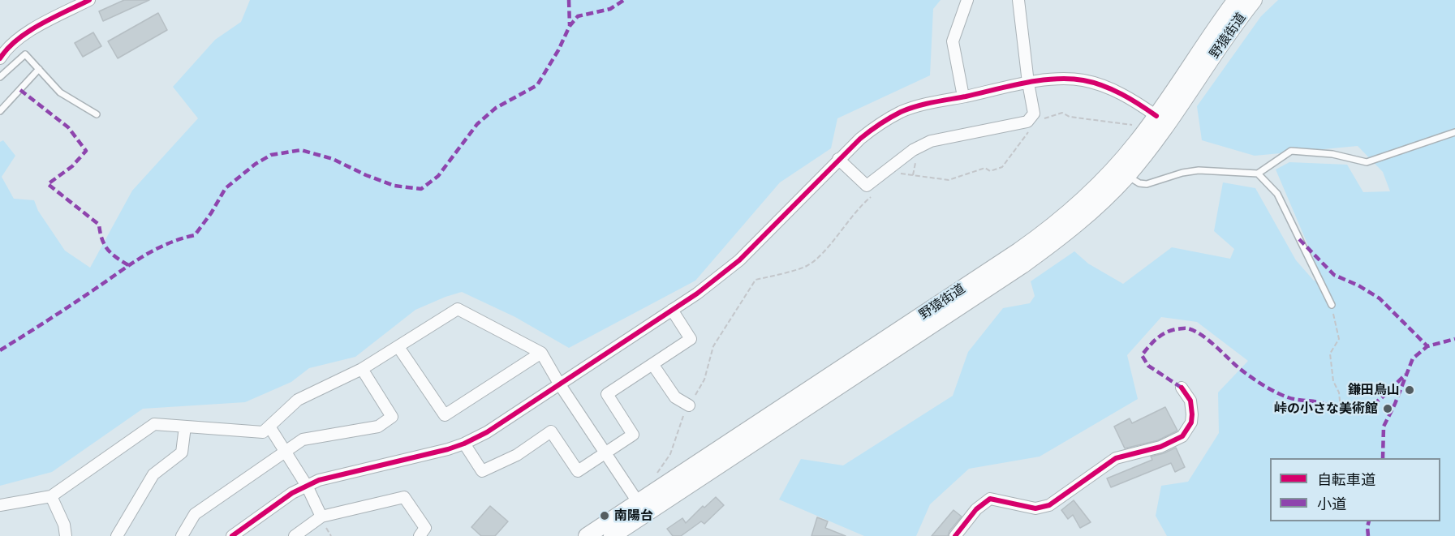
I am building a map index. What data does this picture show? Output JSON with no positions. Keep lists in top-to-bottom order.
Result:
{
  "streets": {
    "main road": ["野猿街道"]
  },
  "places": ["鎌田鳥山", "峠の小さな美術館", "南陽台"],
  "legend": ["自転車道", "小道"]
}
